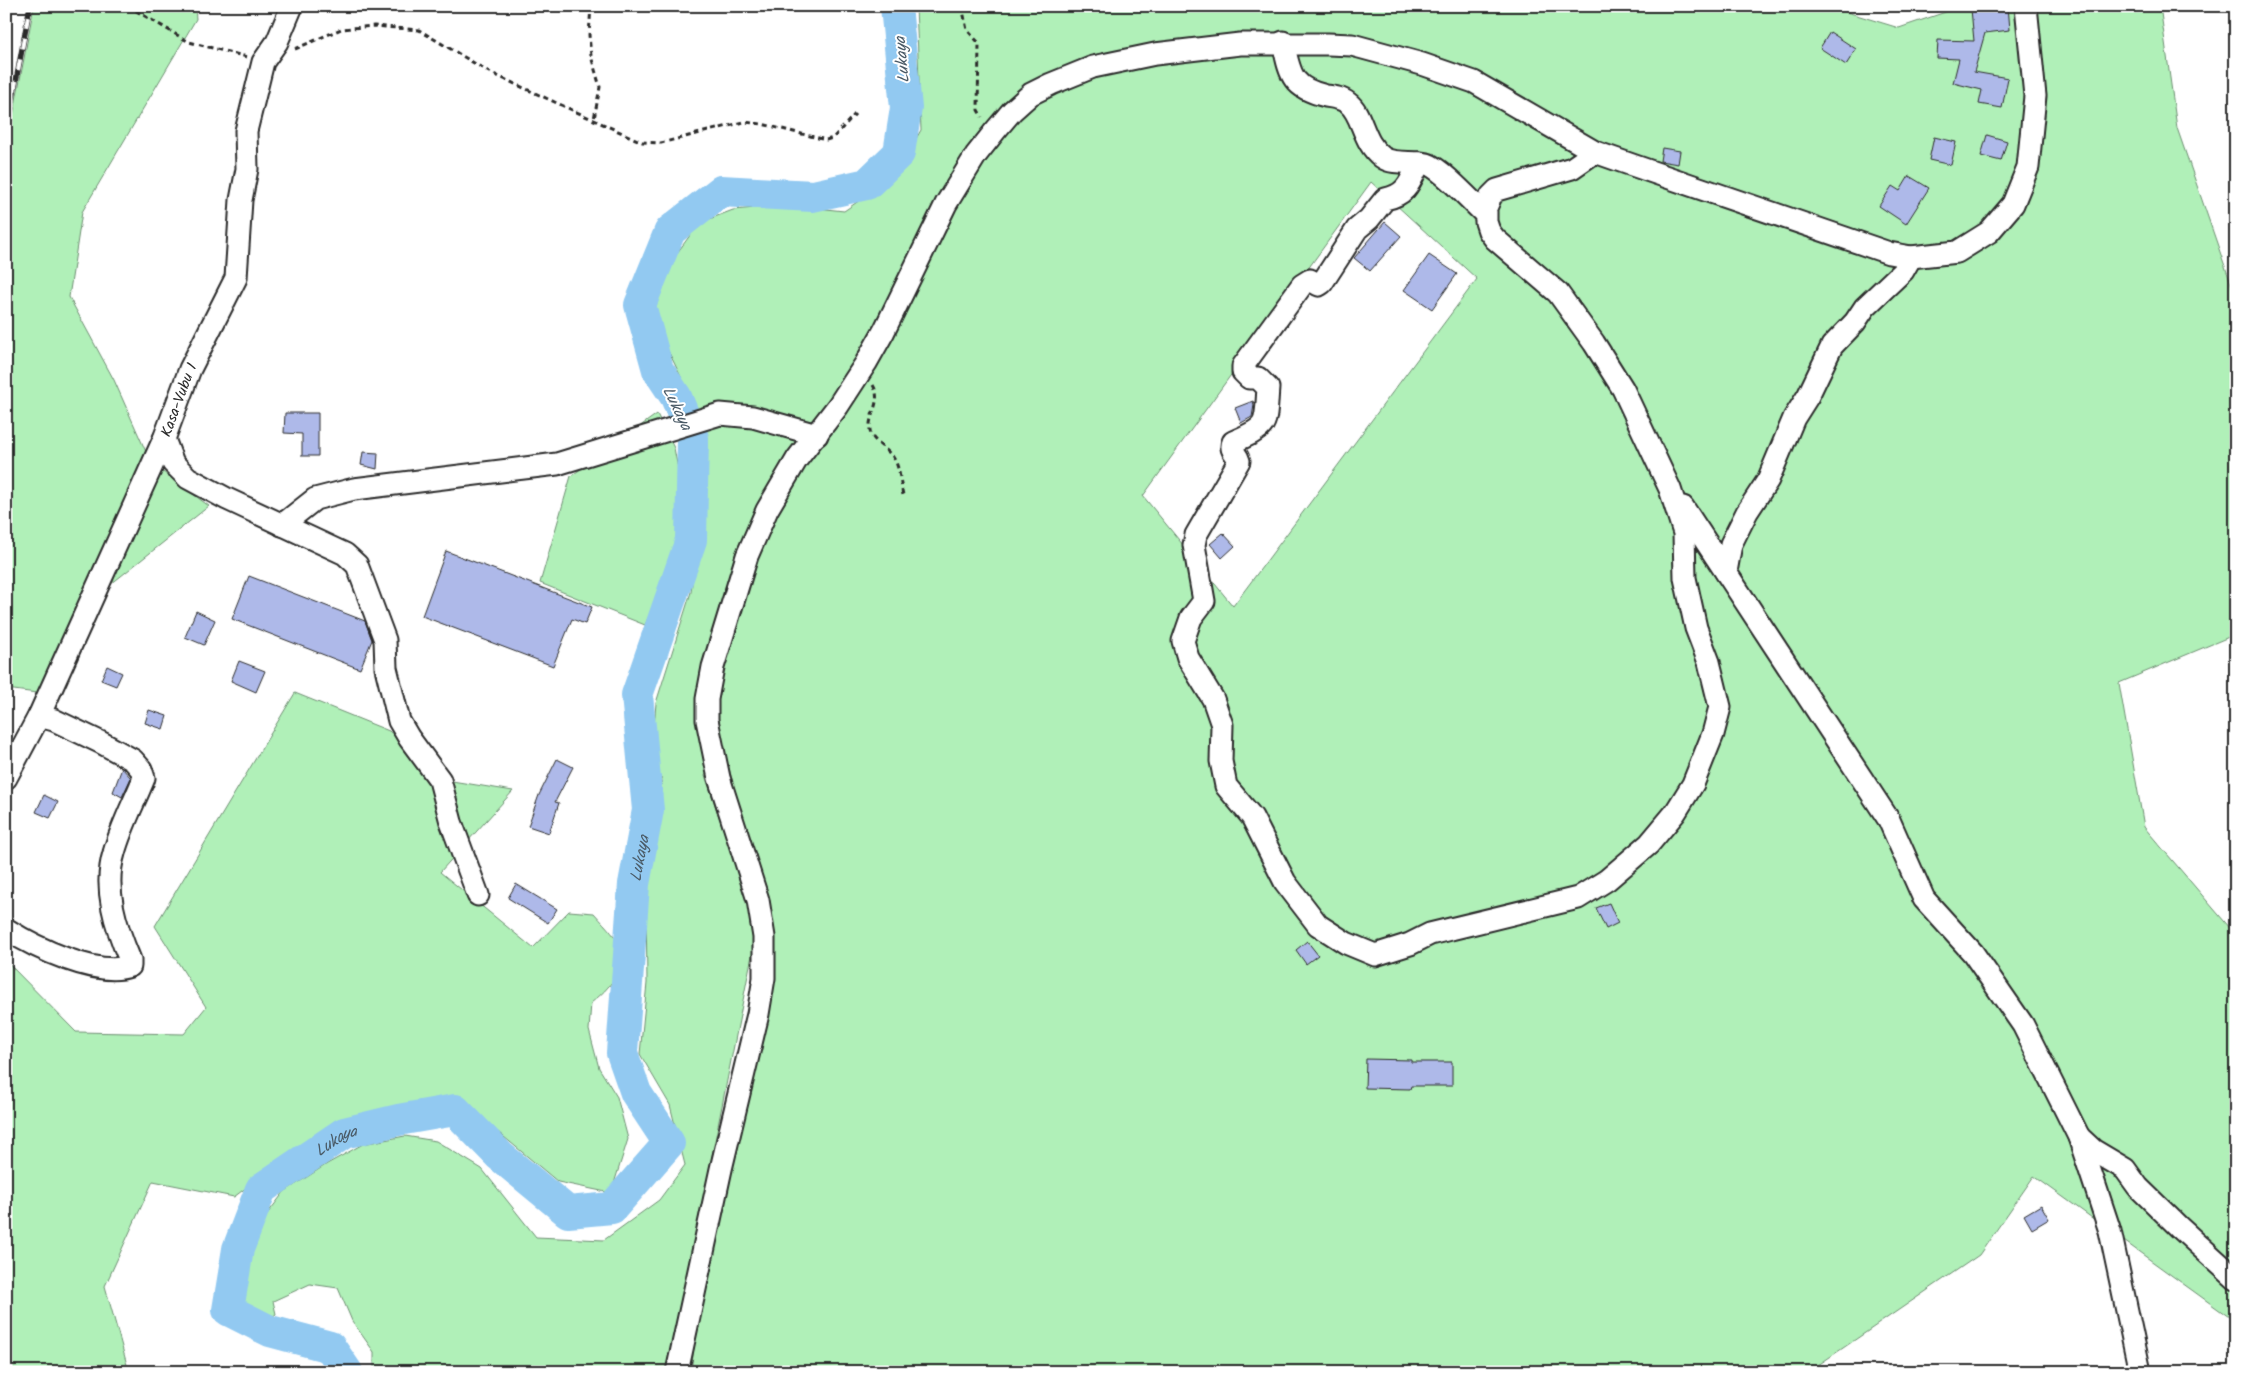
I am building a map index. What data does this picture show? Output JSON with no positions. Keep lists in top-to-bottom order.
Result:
{
  "streets": {
    "street": ["Kasa-Vubu 1"]
  },
  "water": ["Lukaya"]
}
